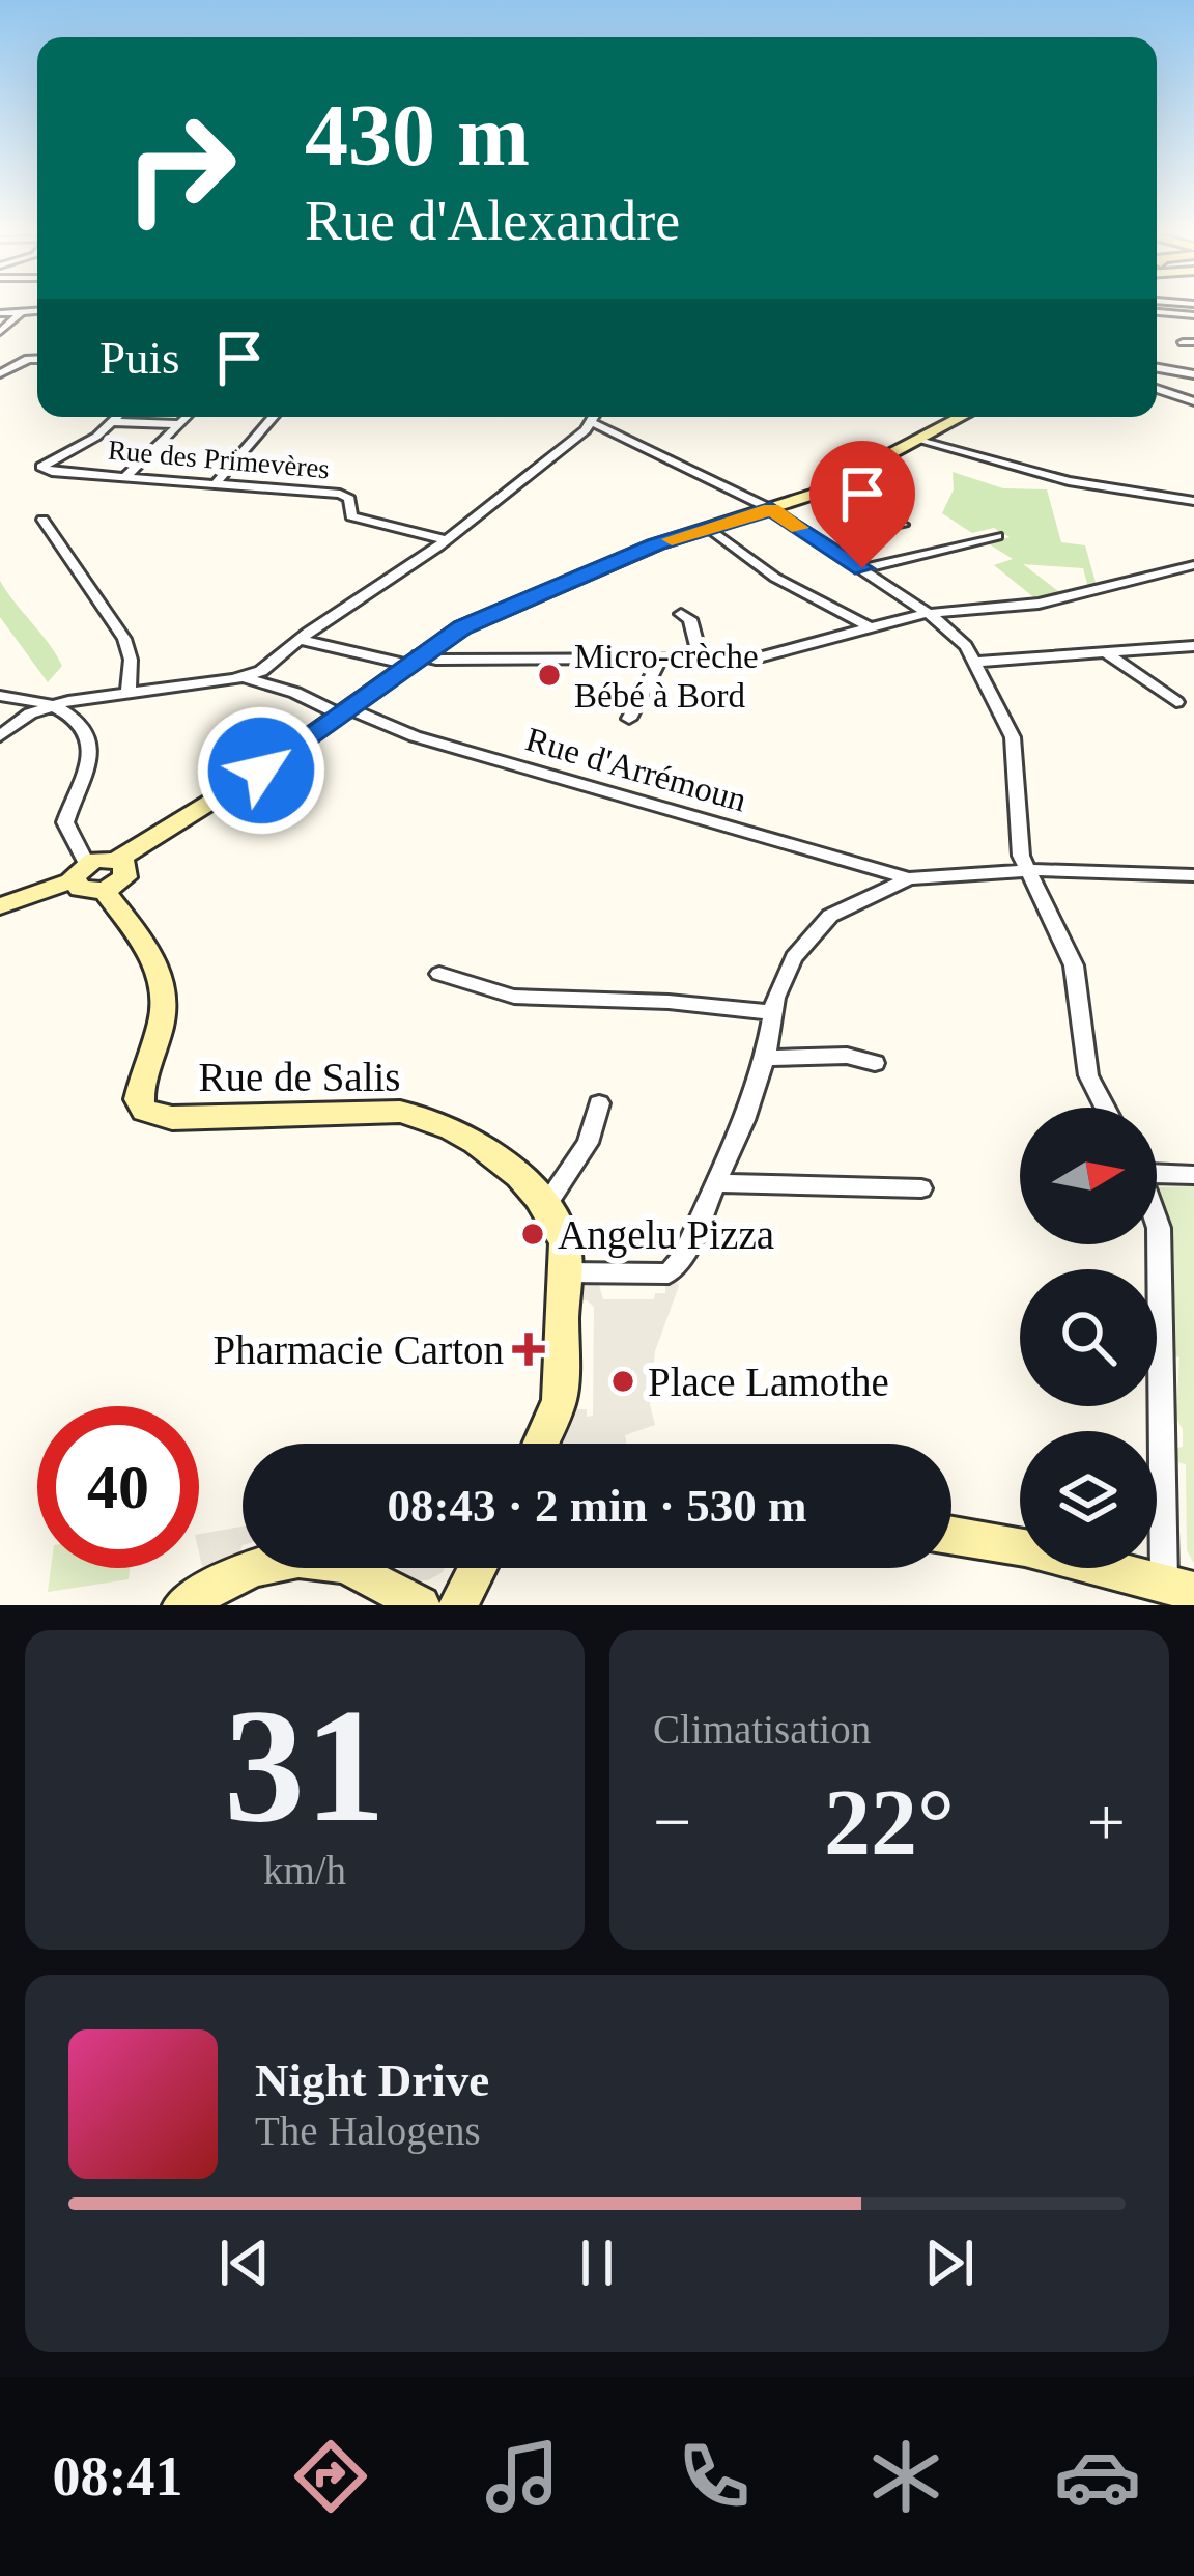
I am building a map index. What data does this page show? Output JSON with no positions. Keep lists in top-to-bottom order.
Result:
{
  "streets": {
    "street": ["Rue des Primevères", "Rue d'Arrémoun", "Rue de Salis"]
  },
  "places": {
    "other": ["Micro-crèche Bébé à Bord", "Angelu Pizza", "Place Lamothe"],
    "health": ["Pharmacie Carton"]
  },
  "north": "right",
  "page": {
    "turn": ["430 m", "Rue d'Alexandre"],
    "then": "Puis",
    "limit": "40",
    "trip": "08:43 · 2 min · 530 m",
    "tile": [
      ["31", "km/h"],
      "Climatisation"
    ],
    "heat": ["−", "22°", "+"],
    "song": ["Night Drive", "The Halogens"],
    "tabs": "08:41"
  }
}
